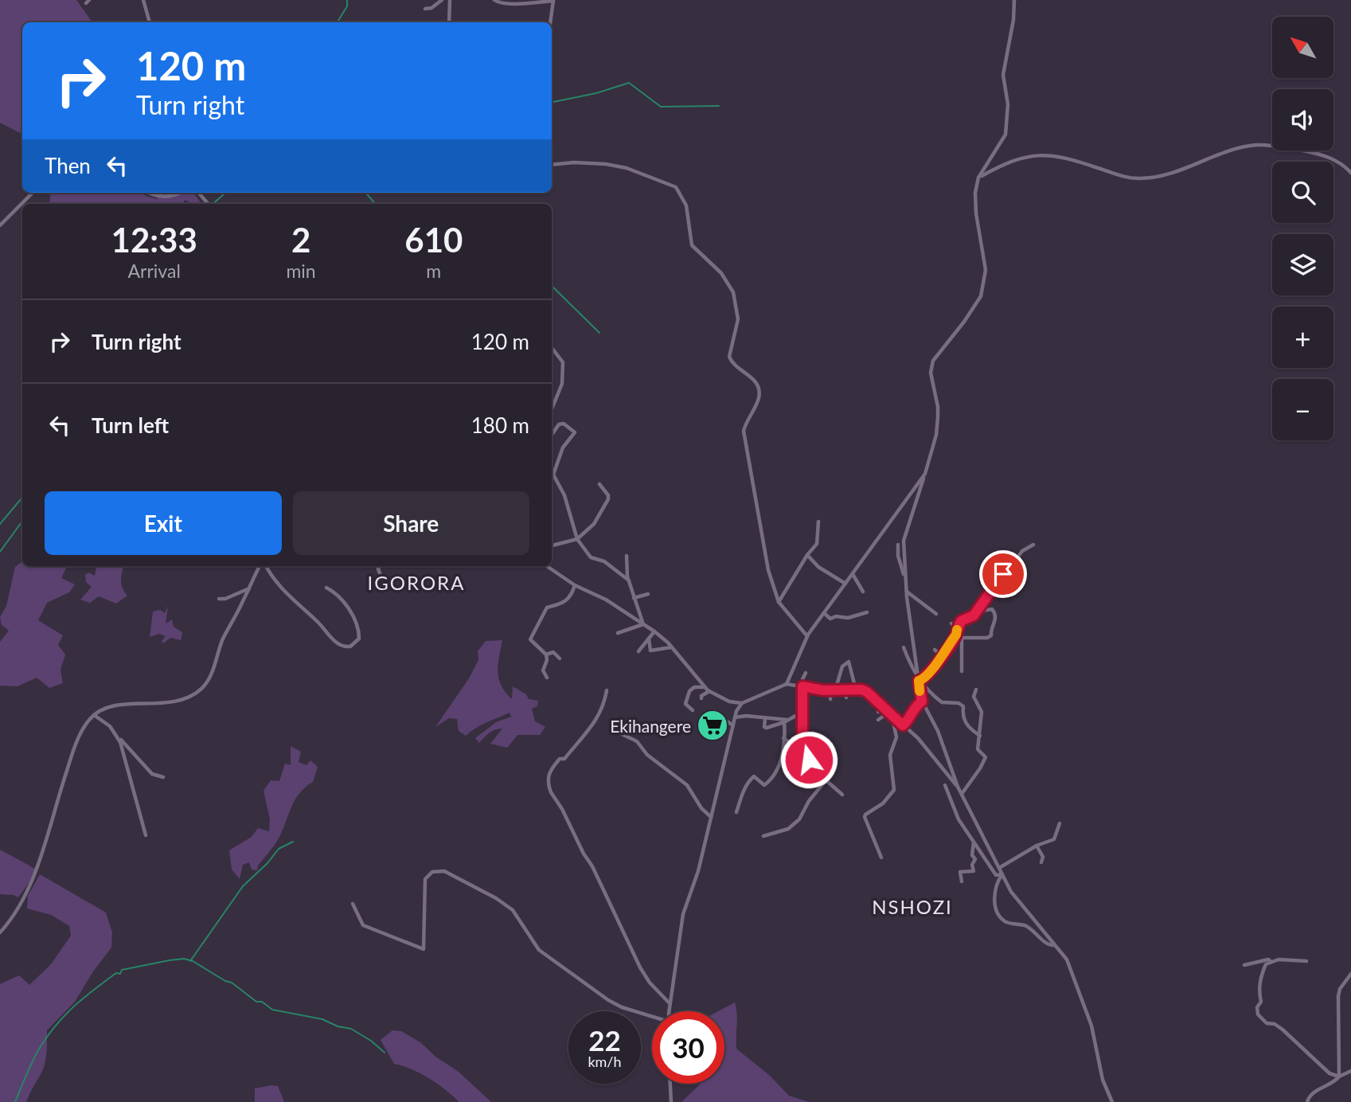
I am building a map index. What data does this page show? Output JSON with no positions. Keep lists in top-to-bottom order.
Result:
{
  "districts": ["IGORORA", "NSHOZI"],
  "places": {
    "supermarket": ["Ekihangere"]
  },
  "north": "top left",
  "page": {
    "map_buttons": ["+", "−"],
    "turn": ["120 m", "Turn right"],
    "then": "Then",
    "eta": [
      "12:33",
      "Arrival",
      "2",
      "min",
      "610",
      "m"
    ],
    "list": [
      {
        "name": "Turn right",
        "value": "120 m"
      },
      {
        "name": "Turn left",
        "value": "180 m"
      }
    ],
    "buttons": ["Exit", "Share"],
    "speed": "22 km/h",
    "limit": "30"
  }
}
